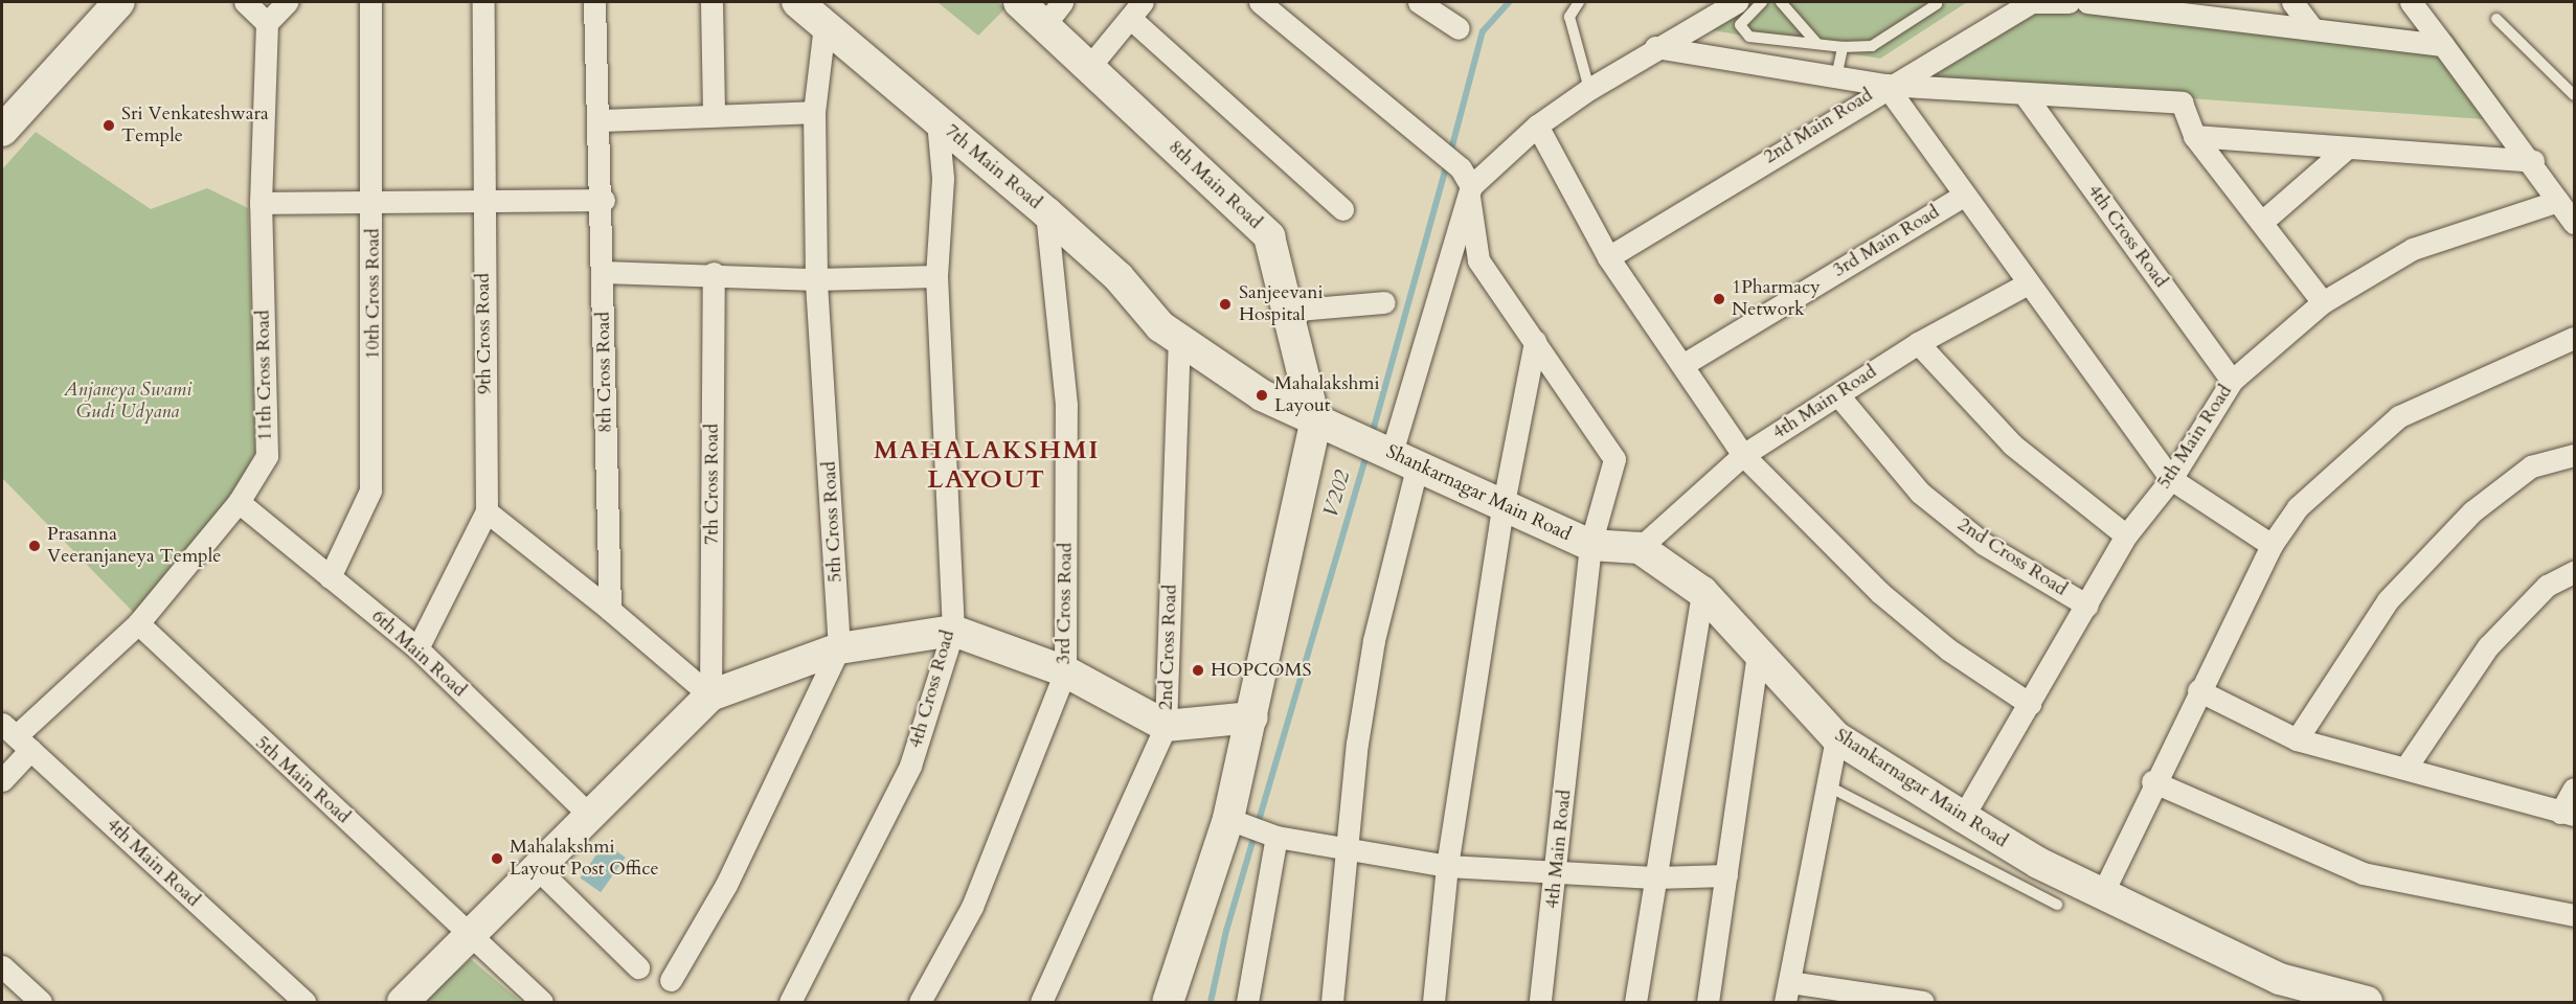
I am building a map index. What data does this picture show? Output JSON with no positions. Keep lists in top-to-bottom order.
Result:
{
  "streets": {
    "street": [
      "2nd Main Road",
      "7th Main Road",
      "8th Main Road",
      "4th Cross Road",
      "3rd Main Road",
      "10th Cross Road",
      "9th Cross Road",
      "8th Cross Road",
      "11th Cross Road",
      "4th Main Road",
      "5th Main Road",
      "7th Cross Road",
      "Shankarnagar Main Road",
      "5th Cross Road",
      "2nd Cross Road",
      "3rd Cross Road",
      "6th Main Road"
    ]
  },
  "crossings": [
    ["7th Main Road", "8th Main Road"],
    ["7th Main Road", "4th Cross Road"],
    ["7th Main Road", "Shankarnagar Main Road"],
    ["7th Main Road", "5th Cross Road"],
    ["7th Main Road", "2nd Cross Road"],
    ["7th Main Road", "3rd Cross Road"],
    ["8th Main Road", "Shankarnagar Main Road"],
    ["4th Cross Road", "5th Main Road"],
    ["10th Cross Road", "6th Main Road"],
    ["9th Cross Road", "6th Main Road"],
    ["11th Cross Road", "4th Main Road"],
    ["11th Cross Road", "5th Main Road"],
    ["11th Cross Road", "6th Main Road"],
    ["4th Main Road", "Shankarnagar Main Road"],
    ["4th Main Road", "2nd Cross Road"],
    ["5th Main Road", "Shankarnagar Main Road"],
    ["5th Main Road", "2nd Cross Road"]
  ],
  "districts": ["MAHALAKSHMI LAYOUT"],
  "water": ["V202"],
  "parks": ["Anjaneya Swami Gudi Udyana"],
  "places": [
    "Sri Venkateshwara Temple",
    "1Pharmacy Network",
    "Sanjeevani Hospital",
    "Mahalakshmi Layout",
    "Prasanna Veeranjaneya Temple",
    "HOPCOMS",
    "Mahalakshmi Layout Post Office"
  ]
}
